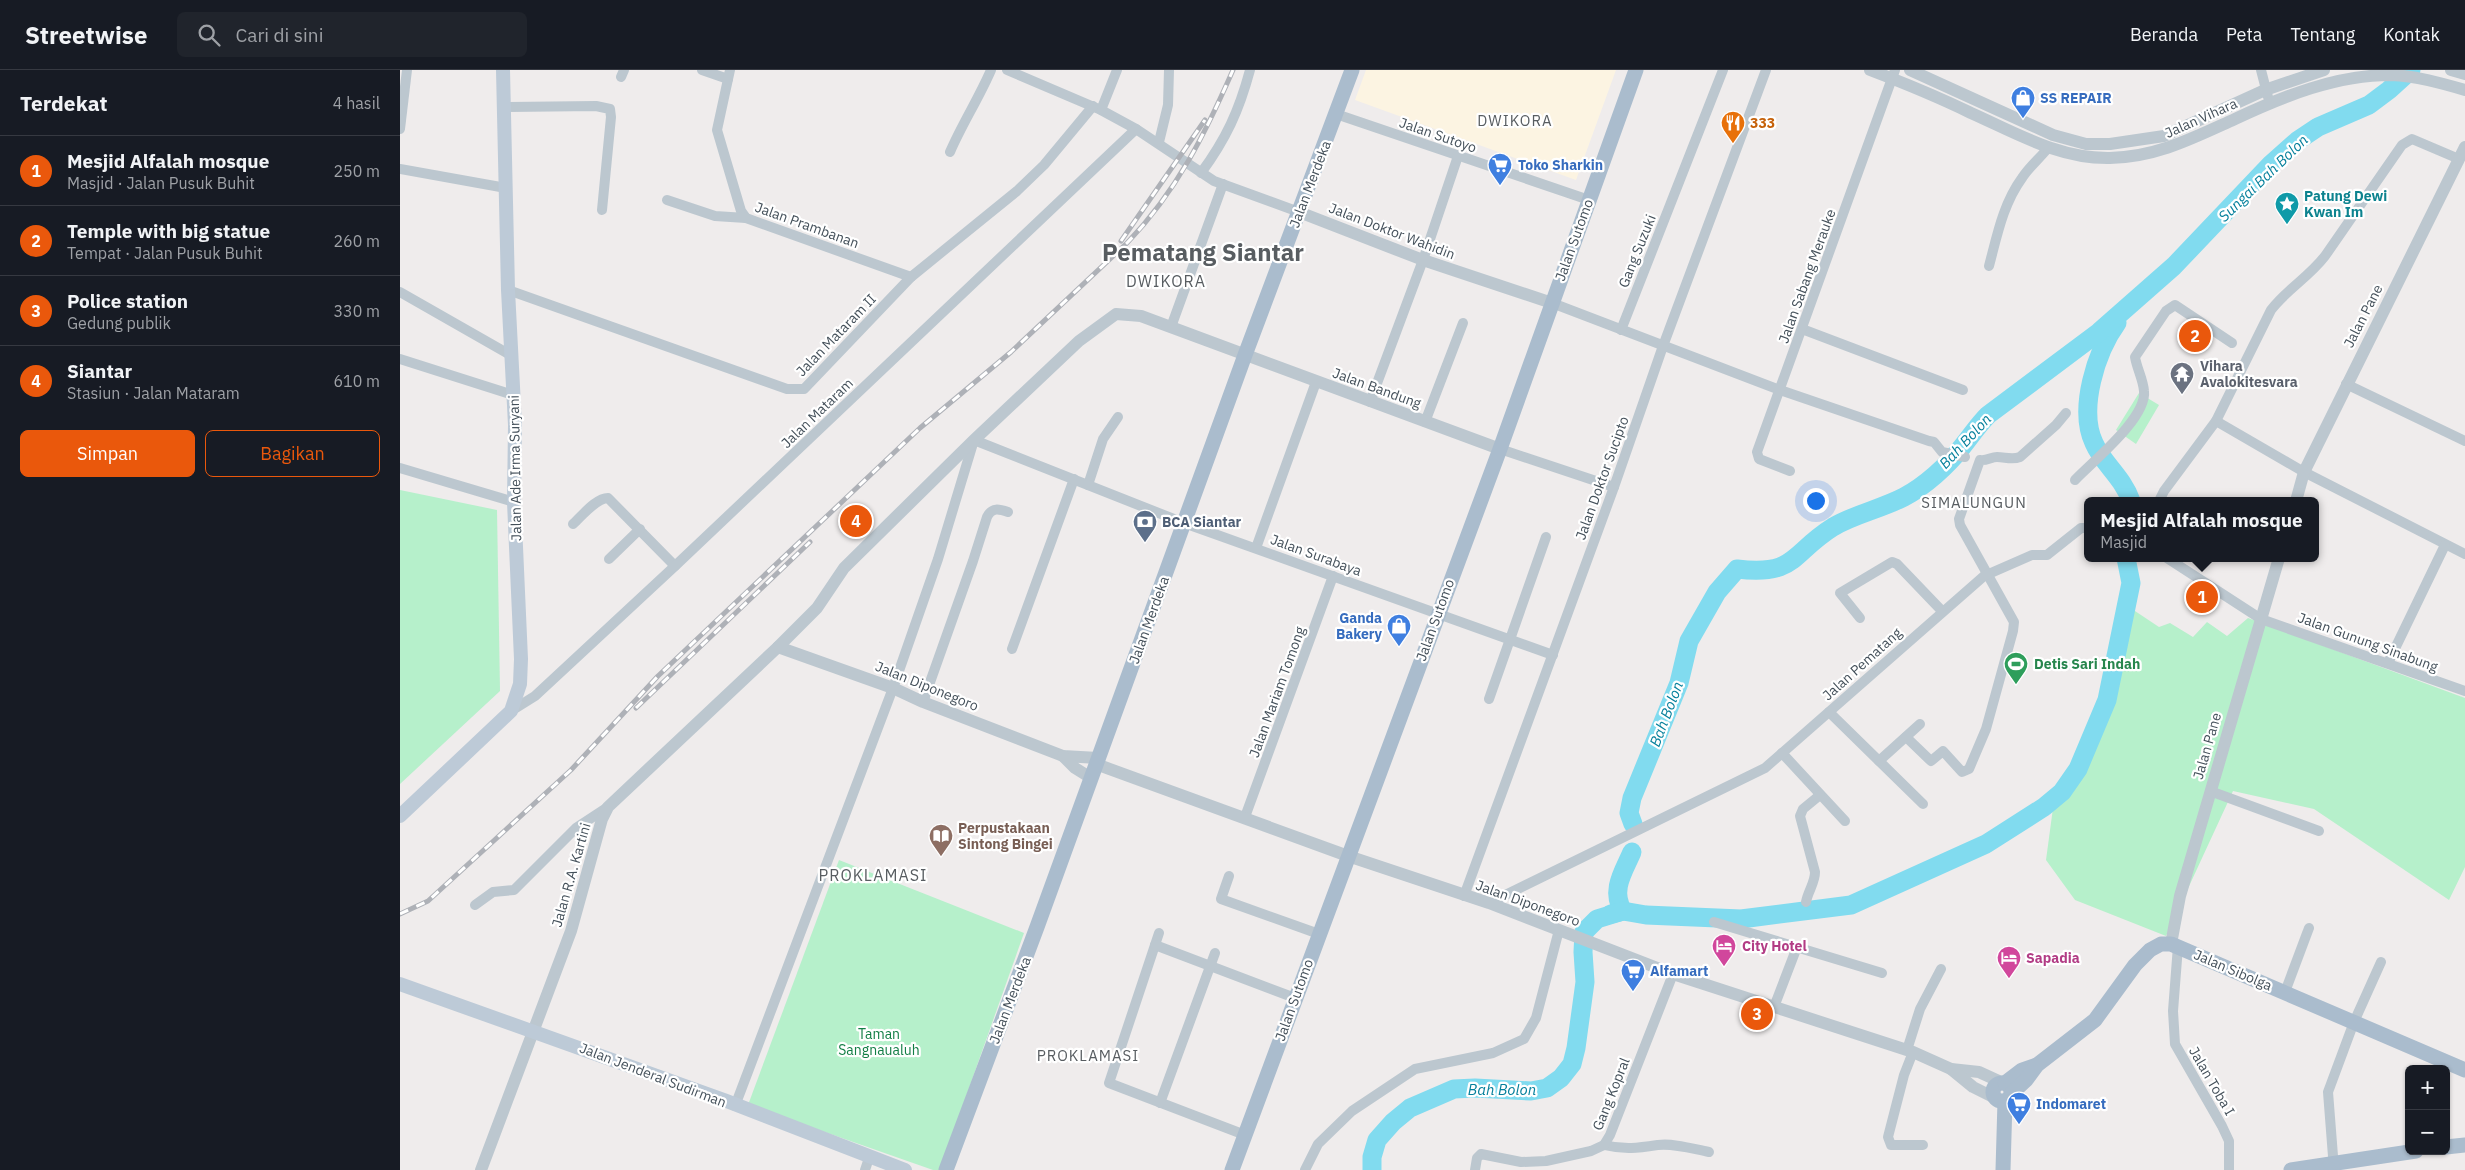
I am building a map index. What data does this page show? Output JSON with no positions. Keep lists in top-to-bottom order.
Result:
{
  "streets": {
    "main road": [
      "Jalan Merdeka",
      "Jalan Sutomo",
      "Jalan Ade Irma Suryani",
      "Jalan Sibolga",
      "Jalan Jenderal Sudirman"
    ],
    "street": [
      "Jalan Vihara",
      "Jalan Sutoyo",
      "Jalan Prambanan",
      "Jalan Doktor Wahidin",
      "Gang Suzuki",
      "Jalan Sabang Merauke",
      "Jalan Pane",
      "Jalan Mataram II",
      "Jalan Bandung",
      "Jalan Mataram",
      "Jalan Doktor Sucipto",
      "Jalan Surabaya",
      "Jalan Gunung Sinabung",
      "Jalan Pematang",
      "Jalan Diponegoro",
      "Jalan Mariam Tomong",
      "Jalan R.A. Kartini",
      "Jalan Toba I",
      "Gang Kopral"
    ]
  },
  "crossings": [
    ["Jalan Vihara", "Jalan Sabang Merauke"],
    ["Jalan Sutoyo", "Jalan Merdeka"],
    ["Jalan Sutoyo", "Jalan Sutomo"],
    ["Jalan Merdeka", "Jalan Doktor Wahidin"],
    ["Jalan Merdeka", "Jalan Bandung"],
    ["Jalan Merdeka", "Jalan Surabaya"],
    ["Jalan Merdeka", "Jalan Diponegoro"],
    ["Jalan Prambanan", "Jalan Mataram II"],
    ["Jalan Doktor Wahidin", "Jalan Sutomo"],
    ["Jalan Doktor Wahidin", "Gang Suzuki"],
    ["Jalan Doktor Wahidin", "Jalan Sabang Merauke"],
    ["Jalan Doktor Wahidin", "Jalan Mataram II"],
    ["Jalan Doktor Wahidin", "Jalan Mataram"],
    ["Jalan Doktor Wahidin", "Jalan Doktor Sucipto"],
    ["Jalan Sutomo", "Jalan Bandung"],
    ["Jalan Sutomo", "Jalan Surabaya"],
    ["Jalan Sutomo", "Jalan Diponegoro"],
    ["Jalan Pane", "Jalan Gunung Sinabung"],
    ["Jalan Pane", "Jalan Sibolga"],
    ["Jalan Pane", "Jalan Toba I"],
    ["Jalan Mataram II", "Jalan Ade Irma Suryani"],
    ["Jalan Bandung", "Jalan Surabaya"],
    ["Jalan Bandung", "Jalan R.A. Kartini"],
    ["Jalan Mataram", "Jalan Ade Irma Suryani"],
    ["Jalan Doktor Sucipto", "Jalan Surabaya"],
    ["Jalan Doktor Sucipto", "Jalan Diponegoro"],
    ["Jalan Surabaya", "Jalan Mariam Tomong"],
    ["Jalan Surabaya", "Jalan R.A. Kartini"],
    ["Jalan Pematang", "Jalan Diponegoro"],
    ["Jalan Diponegoro", "Jalan Mariam Tomong"],
    ["Jalan Diponegoro", "Jalan R.A. Kartini"],
    ["Jalan Diponegoro", "Gang Kopral"],
    ["Jalan R.A. Kartini", "Jalan Jenderal Sudirman"],
    ["Jalan Sibolga", "Jalan Toba I"]
  ],
  "districts": [
    "DWIKORA",
    "Pematang Siantar",
    "DWIKORA",
    "SIMALUNGUN",
    "PROKLAMASI",
    "PROKLAMASI"
  ],
  "water": ["Sungai Bah Bolon", "Bah Bolon"],
  "parks": ["Taman Sangnaualuh"],
  "places": {
    "shop": ["SS REPAIR", "Ganda Bakery"],
    "restaurant": ["333"],
    "supermarket": ["Toko Sharkin", "Alfamart", "Indomaret"],
    "place": ["Patung Dewi Kwan Im"],
    "temple": ["Vihara Avalokitesvara"],
    "bank": ["BCA Siantar"],
    "sports": ["Detis Sari Indah"],
    "library": ["Perpustakaan Sintong Bingei"],
    "hotel": ["City Hotel", "Sapadia"]
  },
  "page": {
    "header": "Streetwise",
    "search": "Cari di sini",
    "nav": [
      "Beranda",
      "Peta",
      "Tentang",
      "Kontak"
    ],
    "heading": ["Terdekat", "4 hasil"],
    "list": [
      {
        "mark": "1",
        "name": "Mesjid Alfalah mosque",
        "note": "Masjid · Jalan Pusuk Buhit",
        "value": "250 m"
      },
      {
        "mark": "2",
        "name": "Temple with big statue",
        "note": "Tempat · Jalan Pusuk Buhit",
        "value": "260 m"
      },
      {
        "mark": "3",
        "name": "Police station",
        "note": "Gedung publik",
        "value": "330 m"
      },
      {
        "mark": "4",
        "name": "Siantar",
        "note": "Stasiun · Jalan Mataram",
        "value": "610 m"
      }
    ],
    "pins": [
      "2",
      "4",
      "1",
      "3"
    ],
    "buttons": ["Simpan", "Bagikan"],
    "popup": ["Mesjid Alfalah mosque", "Masjid"],
    "map_buttons": ["+", "−"]
  }
}
